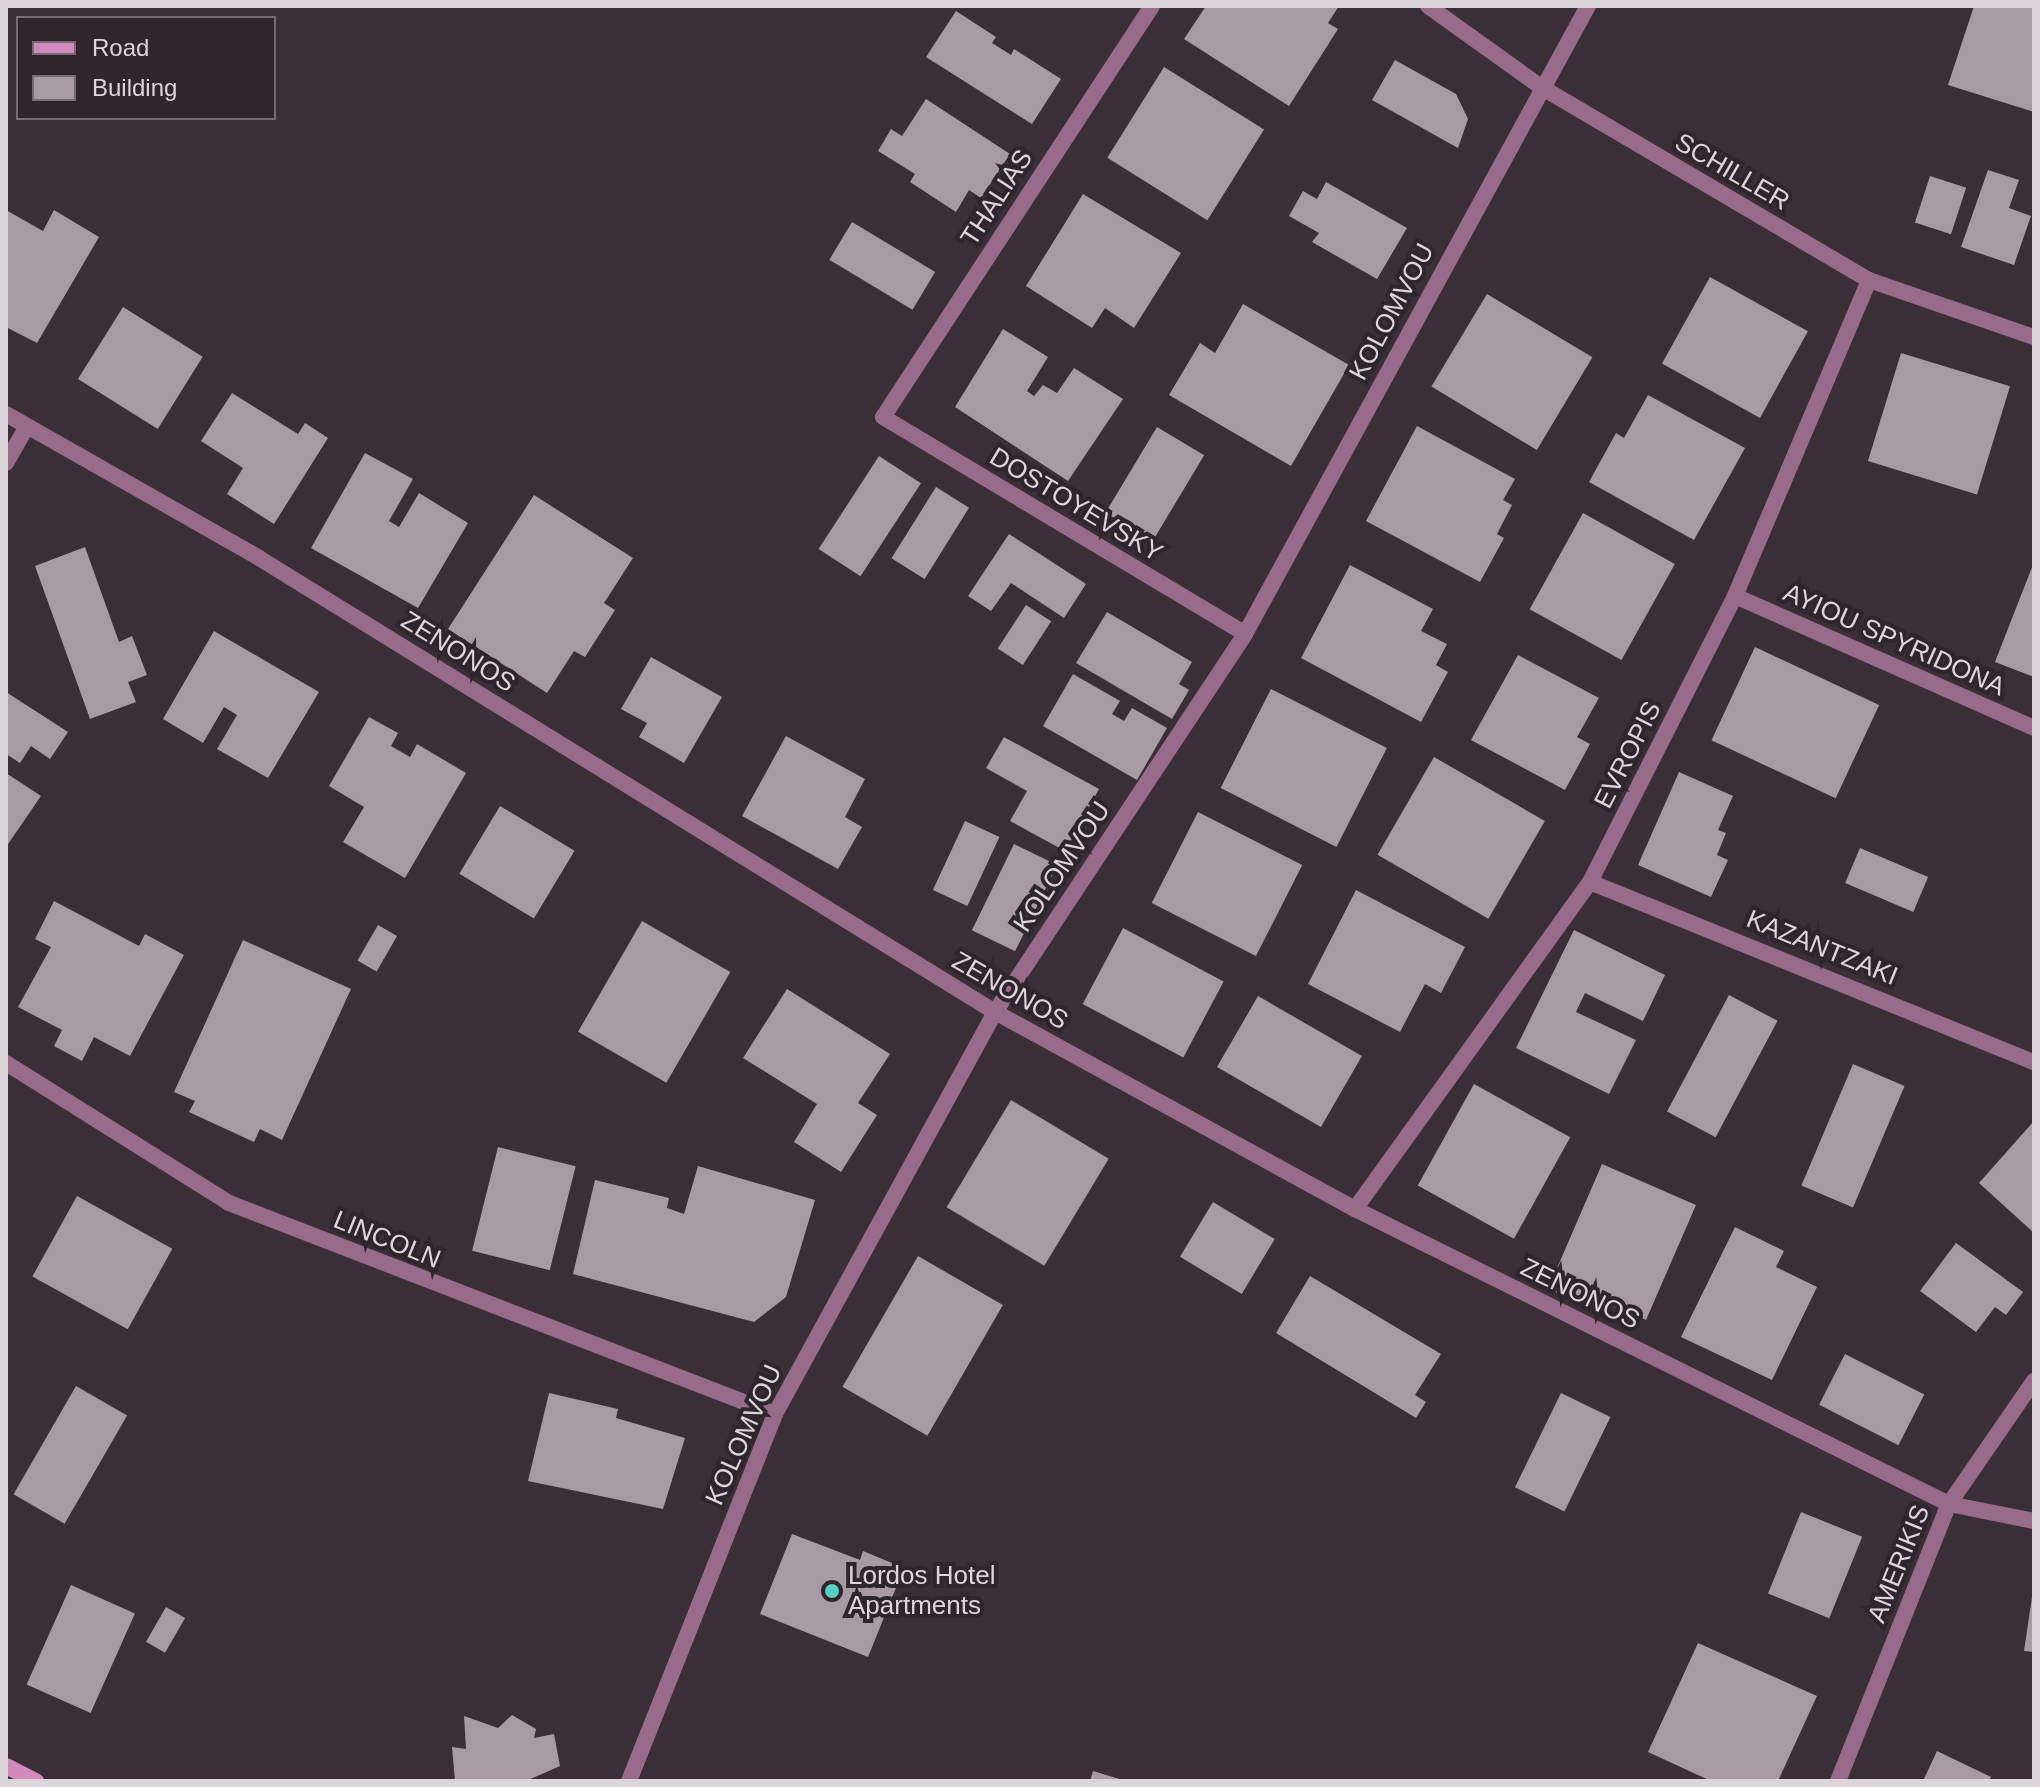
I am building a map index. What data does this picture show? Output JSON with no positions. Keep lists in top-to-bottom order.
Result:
{
  "streets": {
    "street": [
      "SCHILLER",
      "THALIAS",
      "KOLOMVOU",
      "DOSTOYEVSKY",
      "AYIOU SPYRIDONA",
      "ZENONOS",
      "EVROPIS",
      "KAZANTZAKI",
      "LINCOLN",
      "AMERIKIS"
    ]
  },
  "crossings": [
    ["SCHILLER", "KOLOMVOU"],
    ["SCHILLER", "EVROPIS"],
    ["THALIAS", "DOSTOYEVSKY"],
    ["KOLOMVOU", "DOSTOYEVSKY"],
    ["KOLOMVOU", "ZENONOS"],
    ["KOLOMVOU", "LINCOLN"],
    ["AYIOU SPYRIDONA", "EVROPIS"],
    ["ZENONOS", "EVROPIS"],
    ["ZENONOS", "AMERIKIS"],
    ["EVROPIS", "KAZANTZAKI"]
  ],
  "places": ["Lordos Hotel Apartments"],
  "legend": ["Road", "Building"]
}
